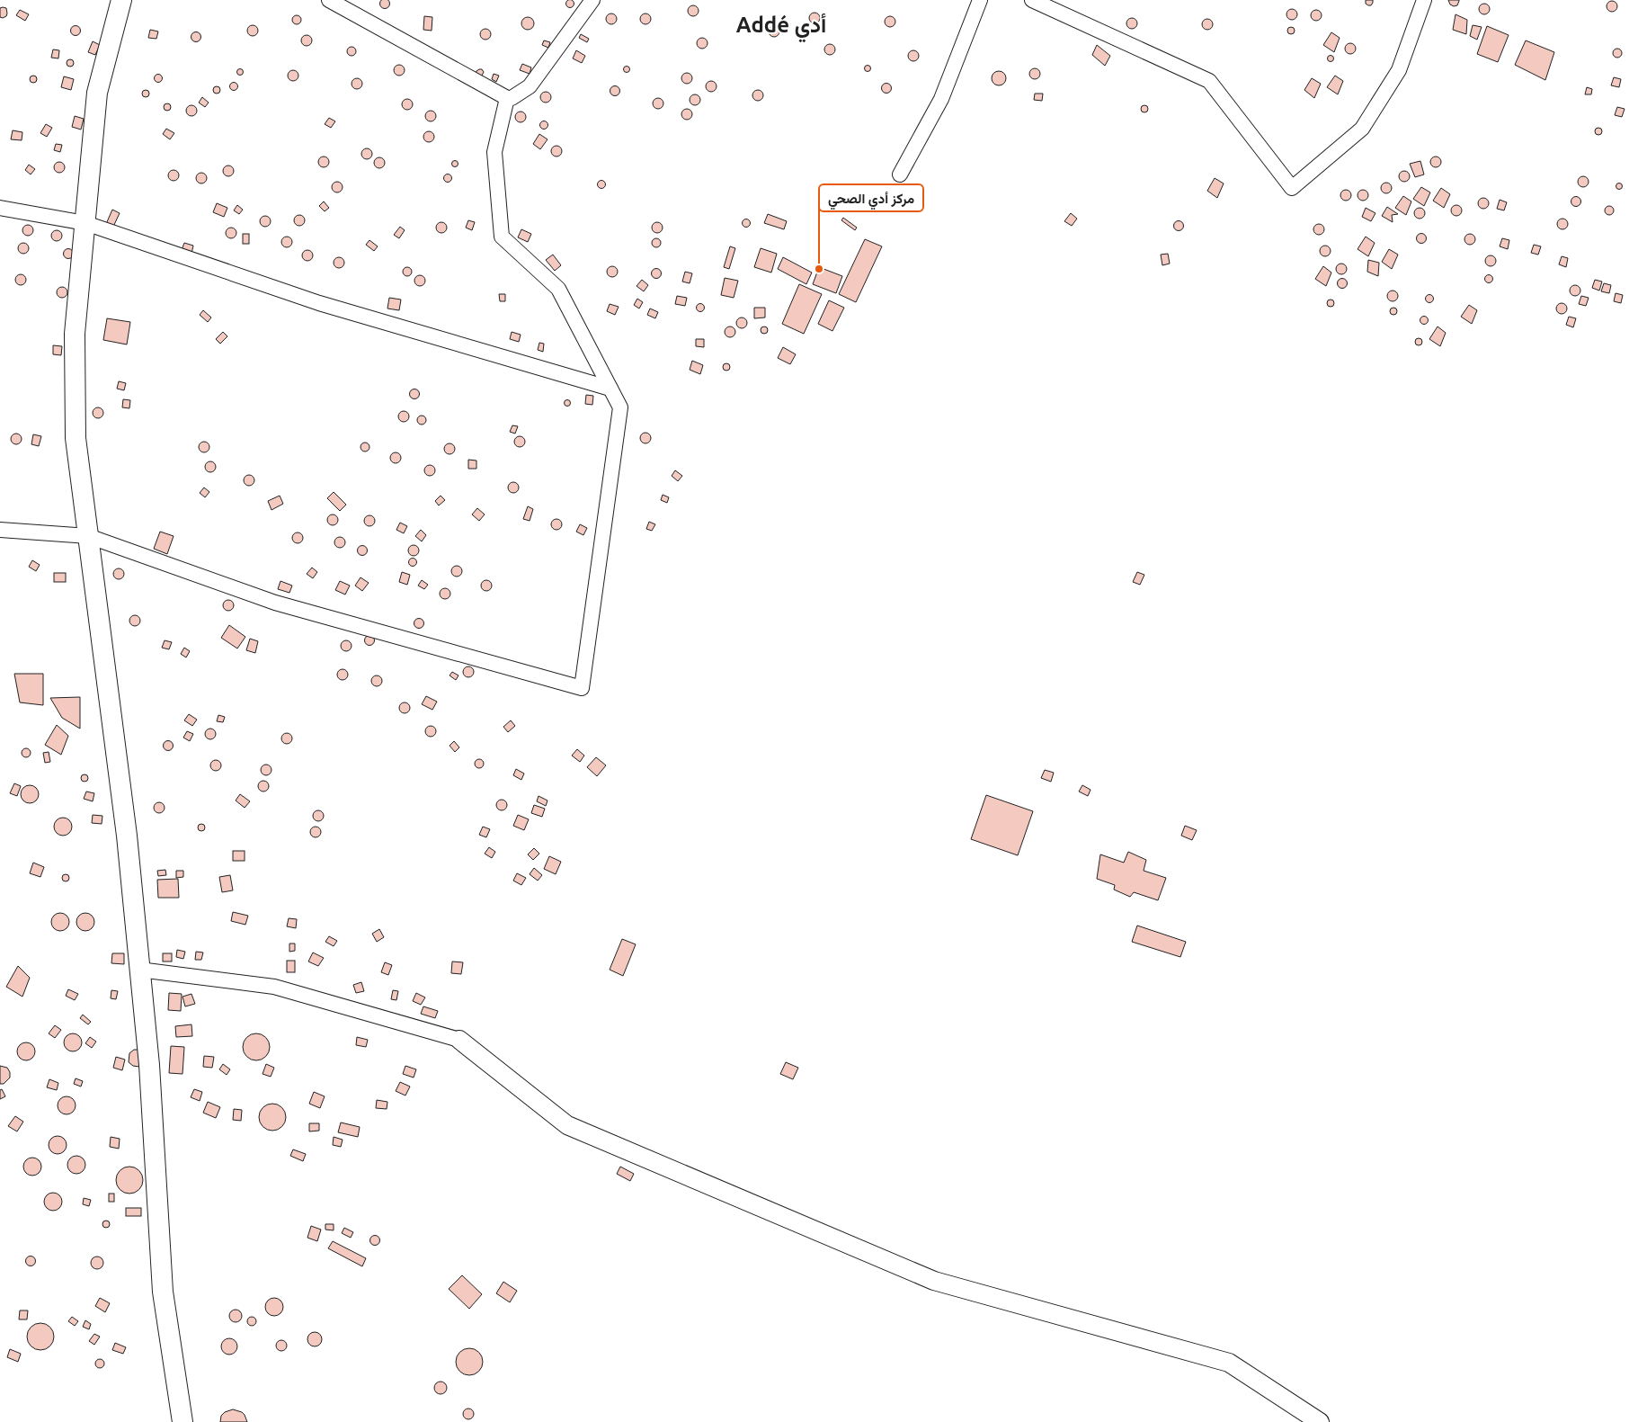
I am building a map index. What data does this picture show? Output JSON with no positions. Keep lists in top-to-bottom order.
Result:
{
  "districts": ["Addé أدي"],
  "places": ["مركز أدي الصحي"]
}
